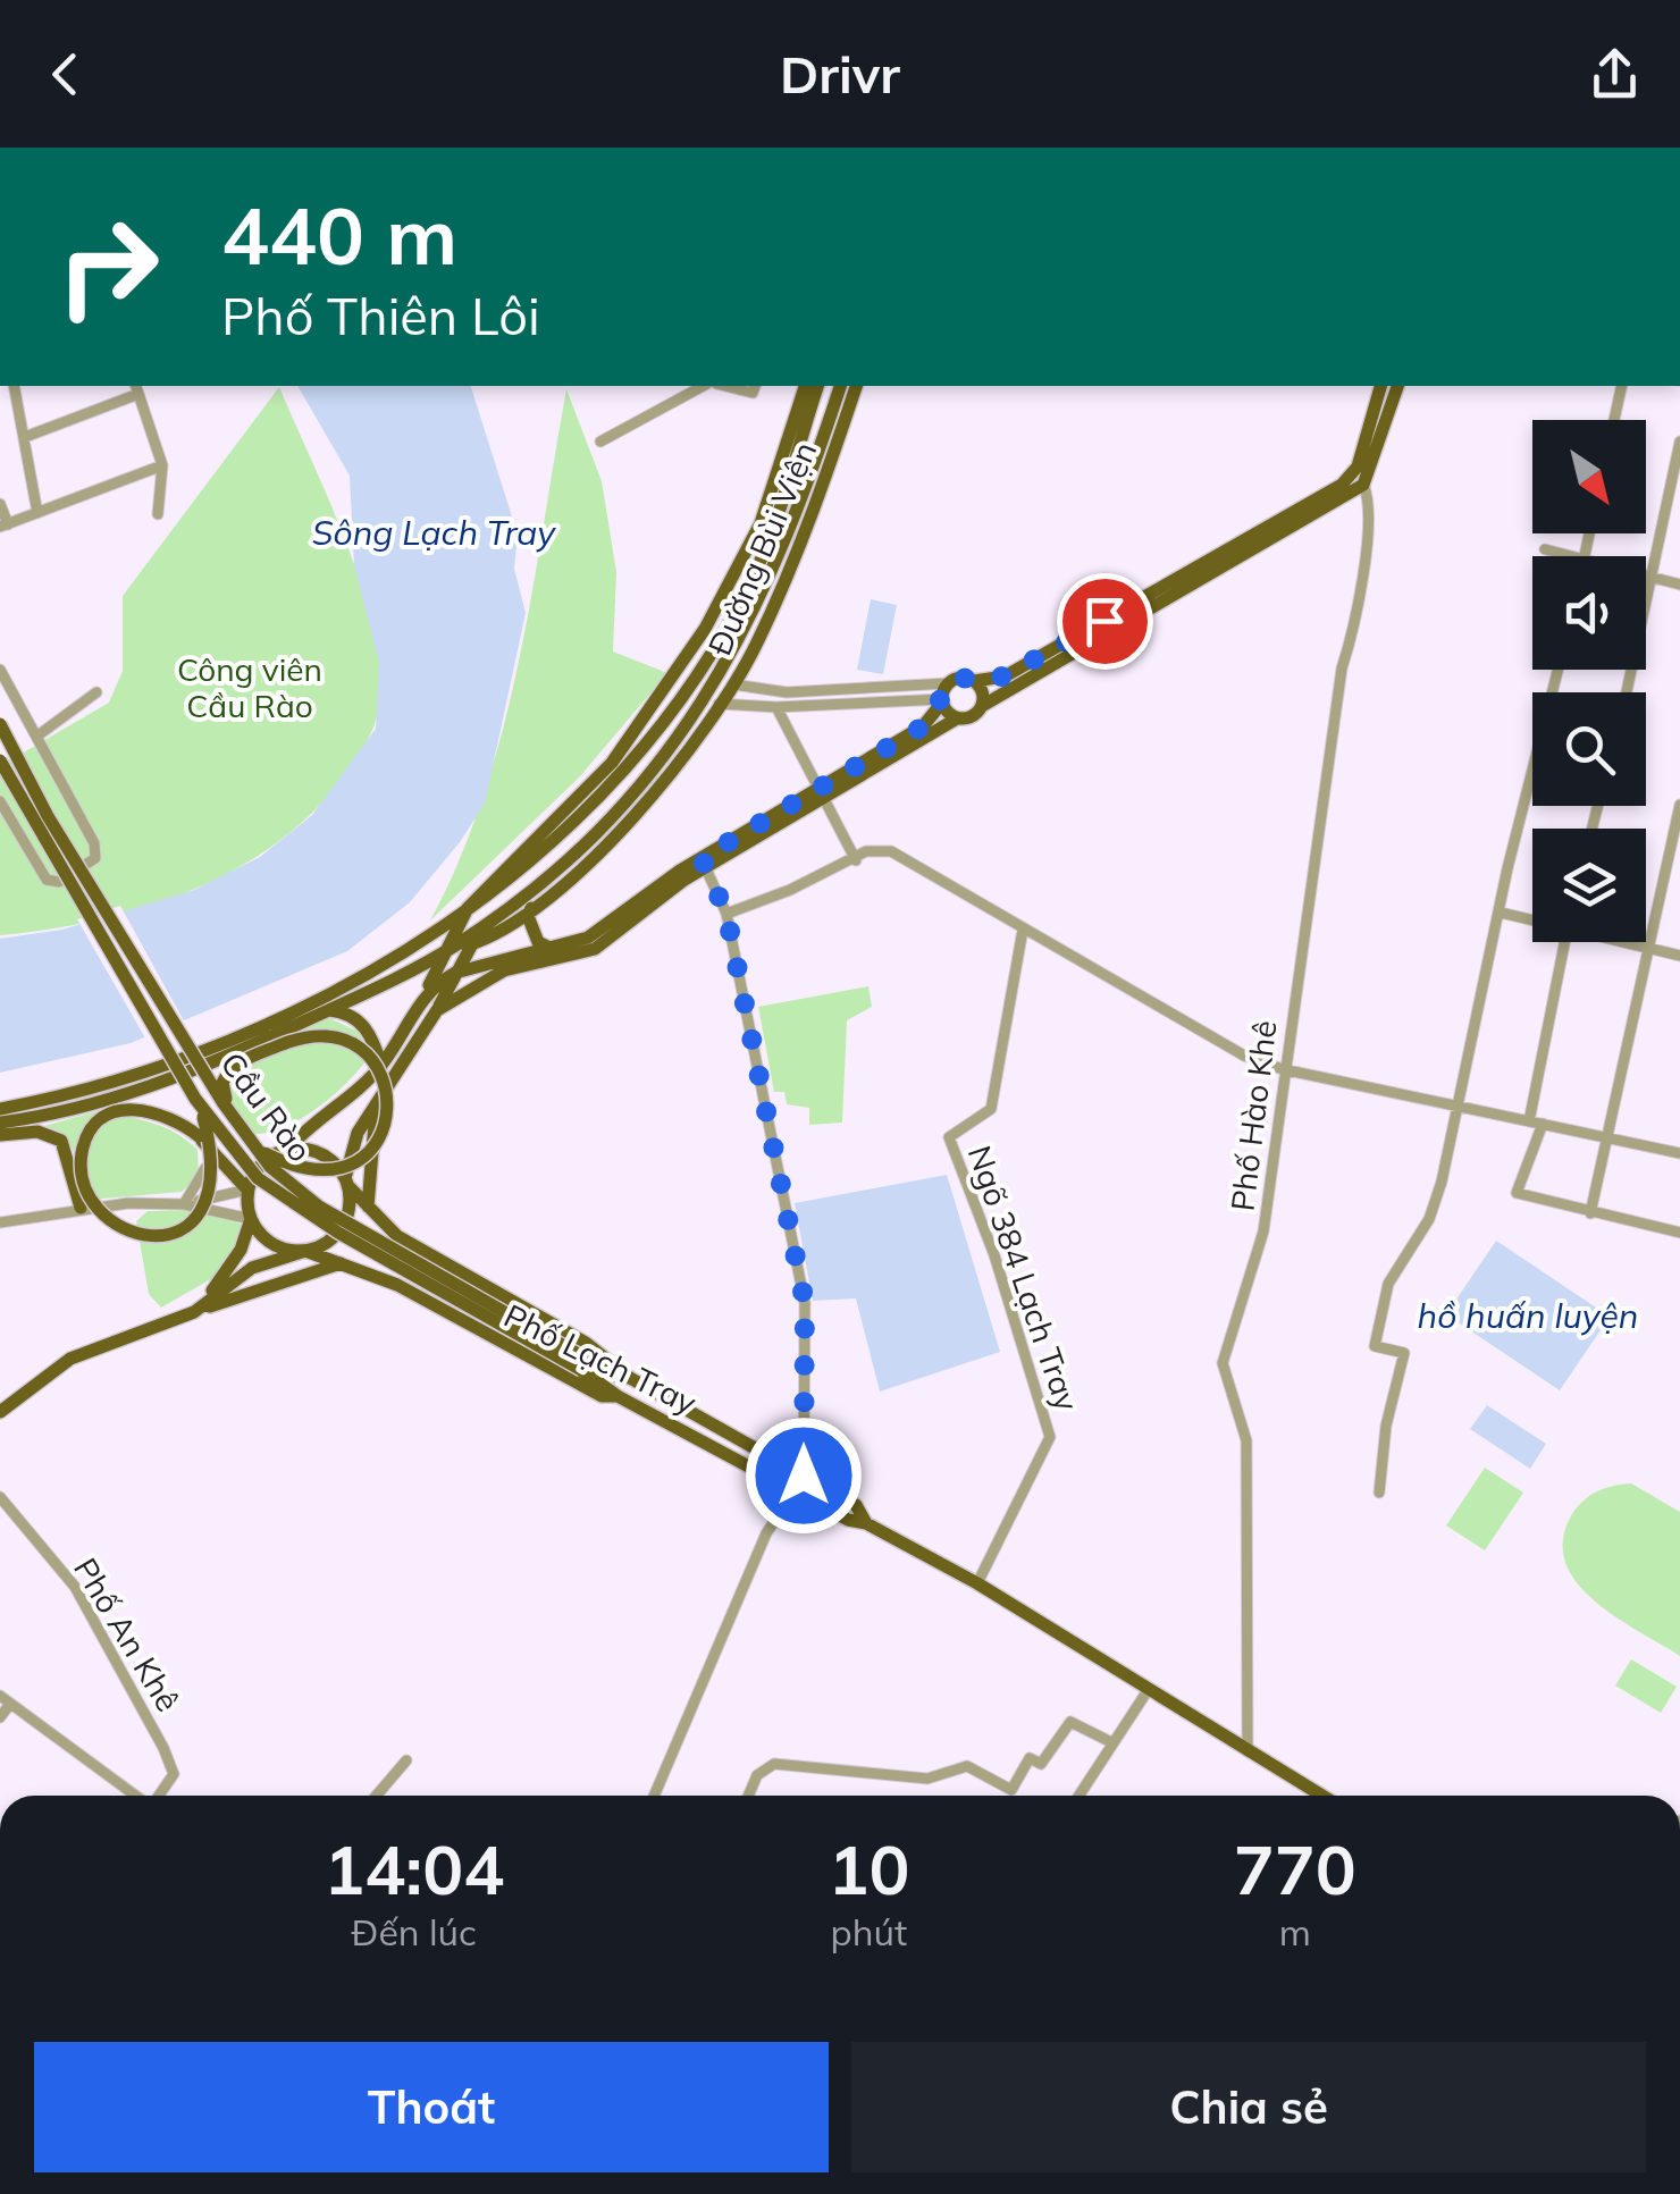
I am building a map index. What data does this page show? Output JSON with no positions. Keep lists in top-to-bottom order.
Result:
{
  "streets": {
    "main road": ["Đường Bùi Viện", "Cầu Rào", "Phố Lạch Tray"],
    "street": ["Phố Hào Khê", "Ngõ 384 Lạch Tray", "Phố An Khê"]
  },
  "crossings": [
    ["Cầu Rào", "Phố Lạch Tray"],
    ["Phố Hào Khê", "Phố Lạch Tray"],
    ["Ngõ 384 Lạch Tray", "Phố Lạch Tray"]
  ],
  "water": ["Sông Lạch Tray", "hồ huấn luyện"],
  "parks": ["Công viên Cầu Rào"],
  "north": "bottom right",
  "page": {
    "header": "Drivr",
    "turn": ["440 m", "Phố Thiên Lôi"],
    "eta": [
      "14:04",
      "Đến lúc",
      "10",
      "phút",
      "770",
      "m"
    ],
    "buttons": ["Thoát", "Chia sẻ"]
  }
}
